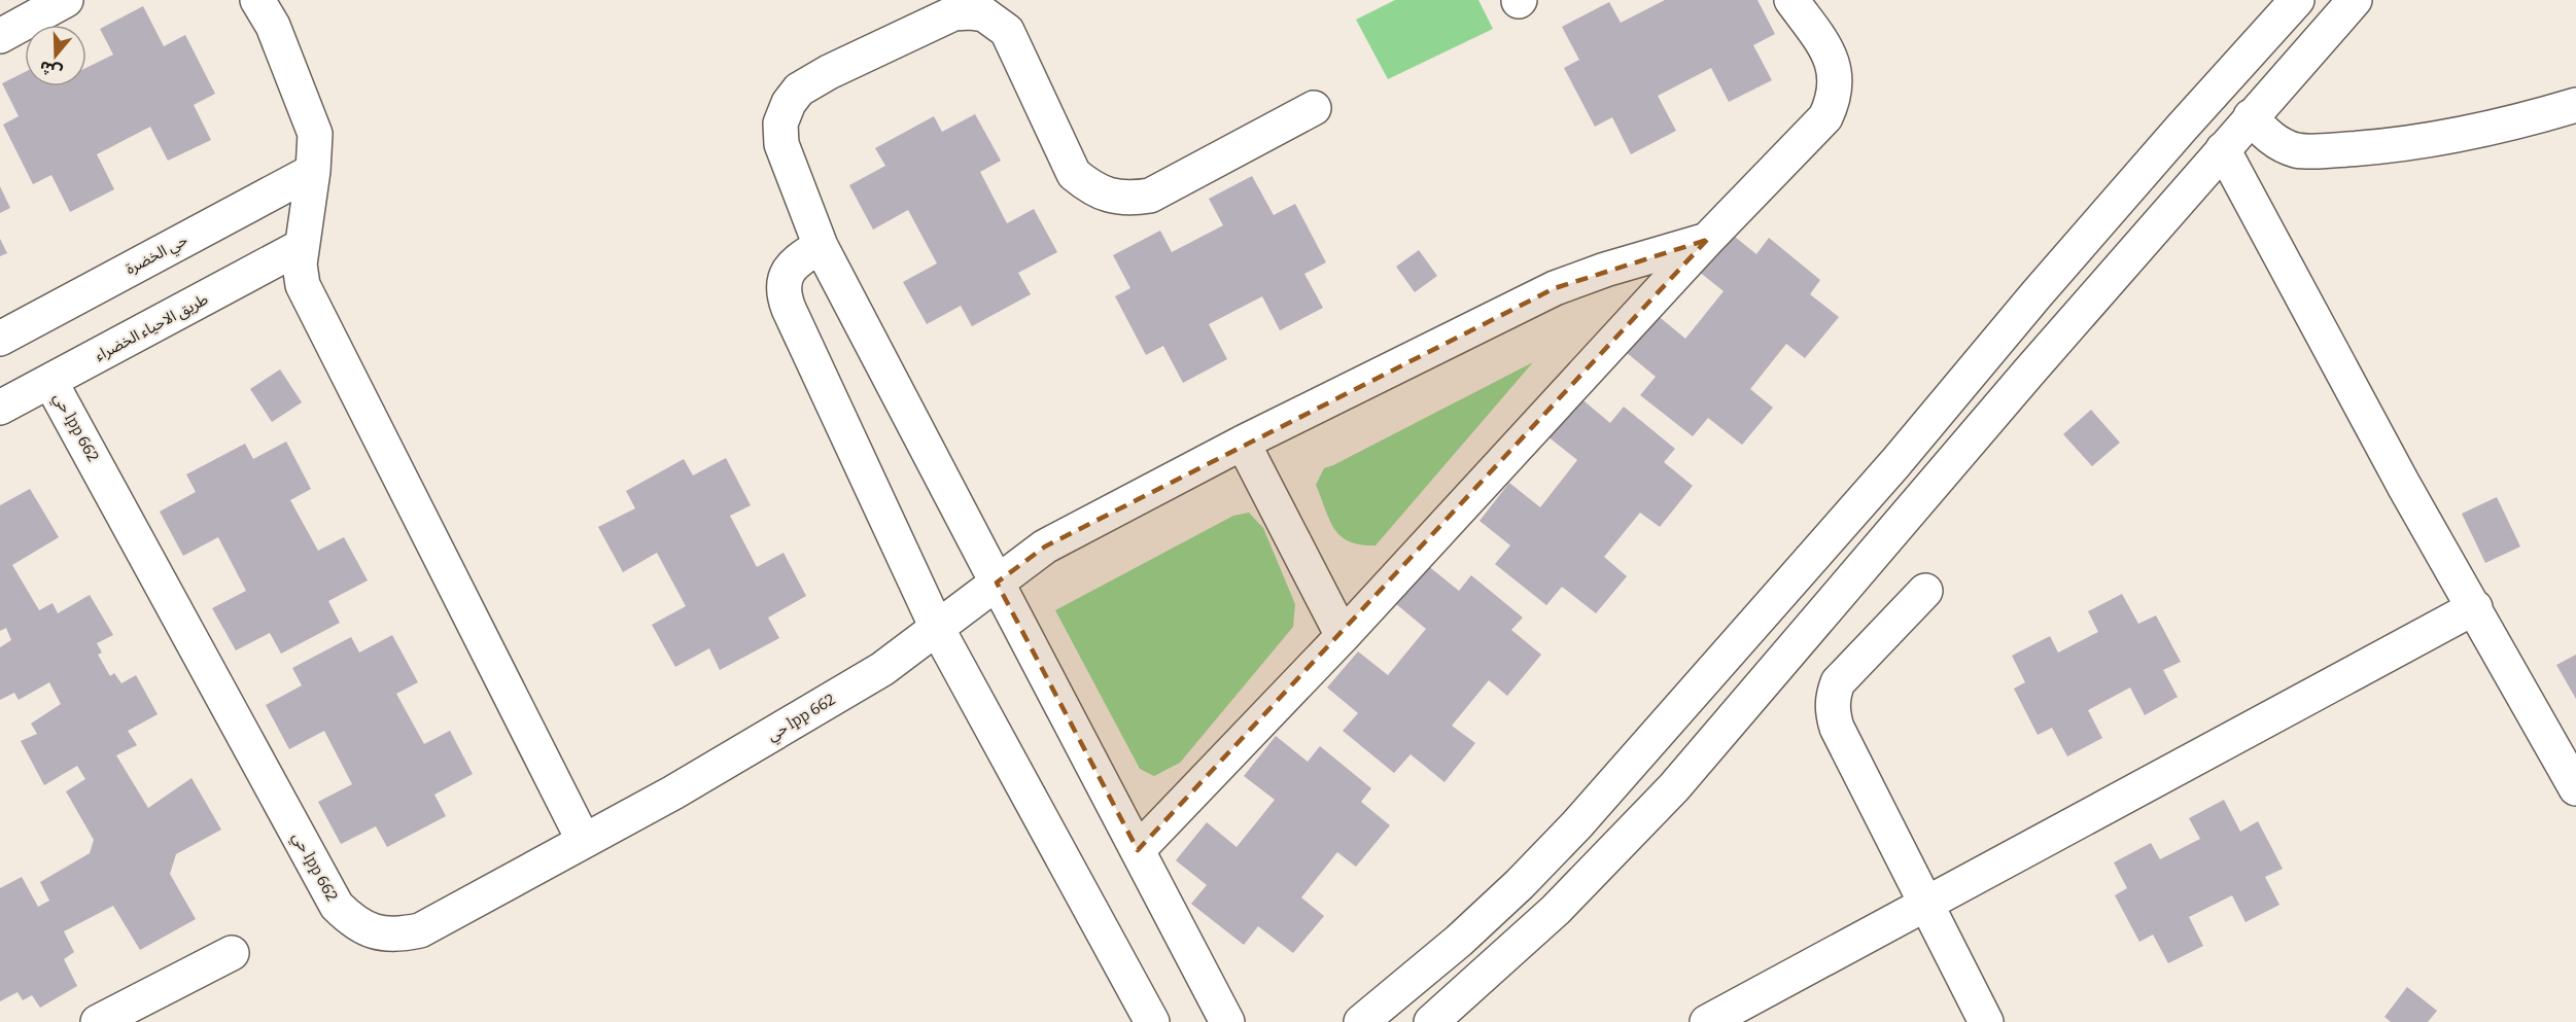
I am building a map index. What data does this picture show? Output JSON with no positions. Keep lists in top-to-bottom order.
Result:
{
  "streets": {
    "street": ["حي الخضرة", "طريق الاحياء الخضراء", "حي lpp 662"]
  },
  "crossings": [
    ["طريق الاحياء الخضراء", "حي lpp 662"]
  ],
  "north": "bottom"
}
